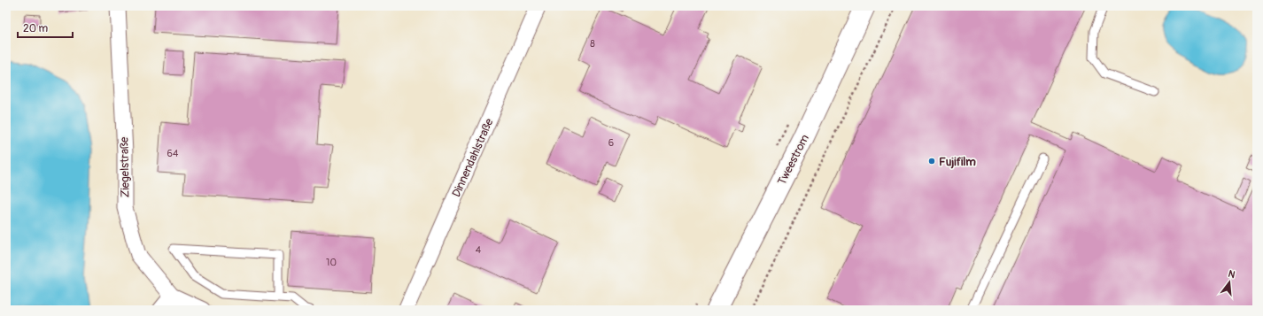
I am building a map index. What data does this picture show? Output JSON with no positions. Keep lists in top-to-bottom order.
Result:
{
  "streets": {
    "main road": ["Tweestrom"],
    "street": ["Dinnendahlstraße", "Ziegelstraße"]
  },
  "places": ["Fujifilm"],
  "house_numbers": [
    "8",
    "6",
    "64",
    "4",
    "10"
  ],
  "scale_bar": "20 m",
  "north": "top"
}
